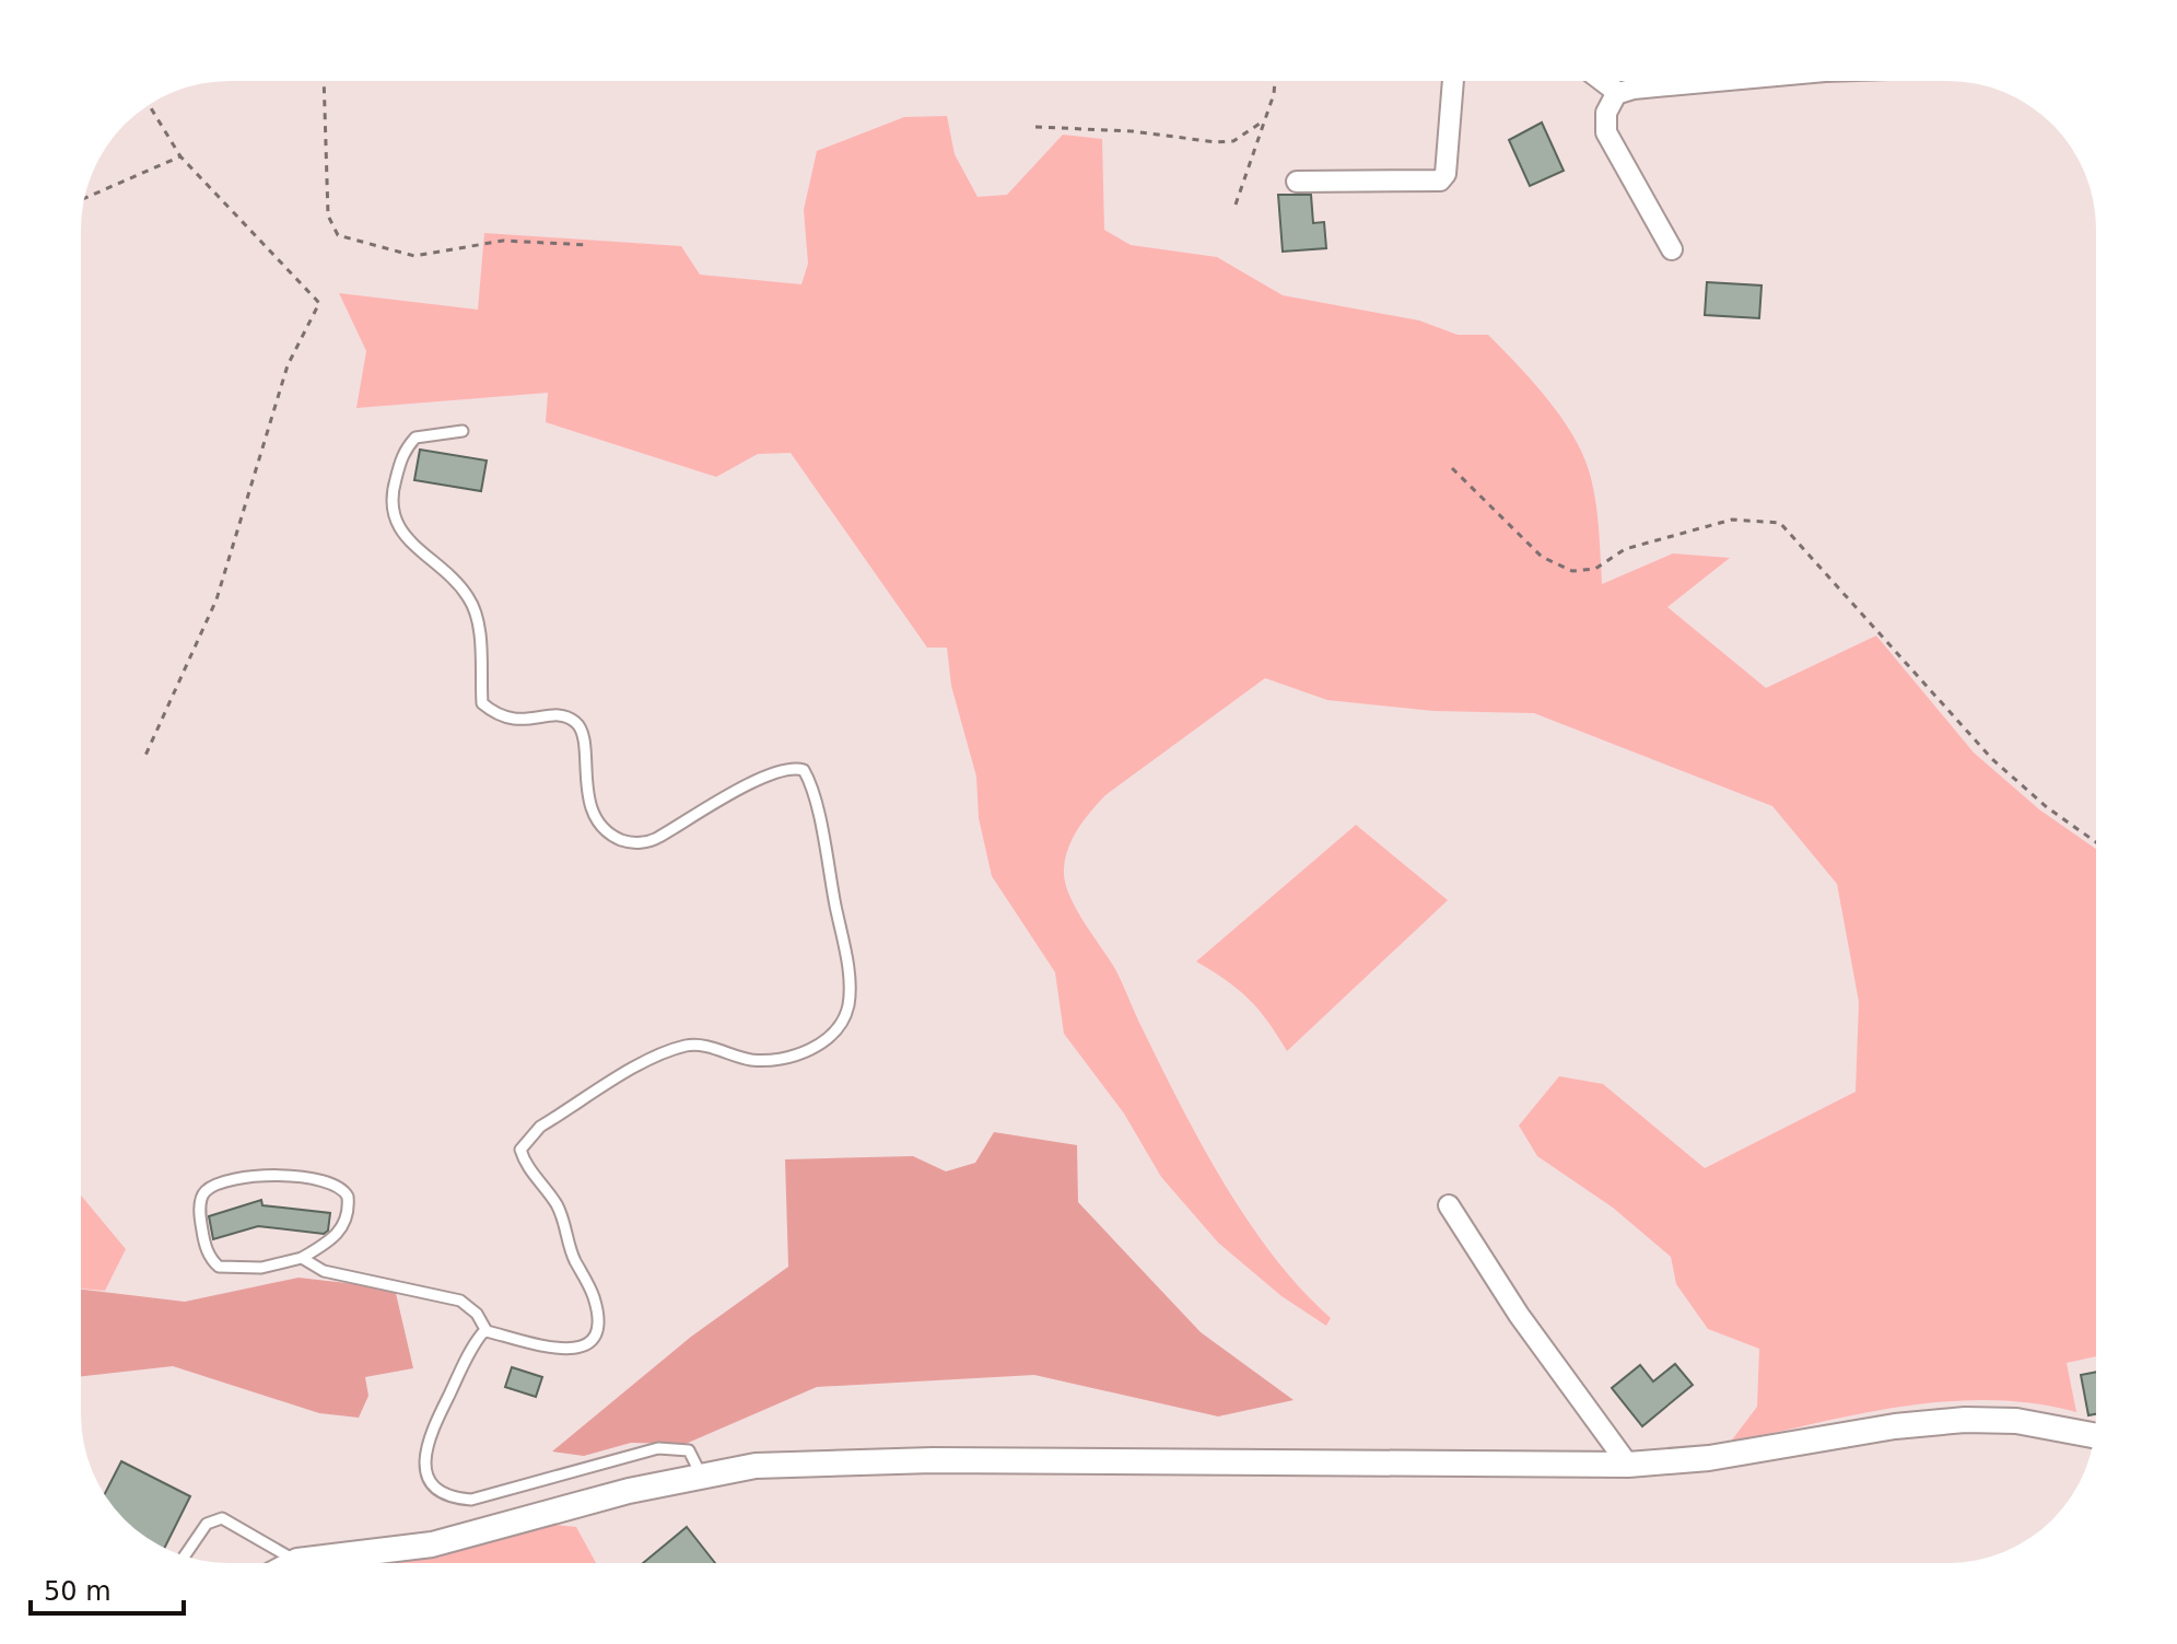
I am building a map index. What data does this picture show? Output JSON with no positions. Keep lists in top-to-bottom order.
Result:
{
  "scale_bar": "50 m"
}
